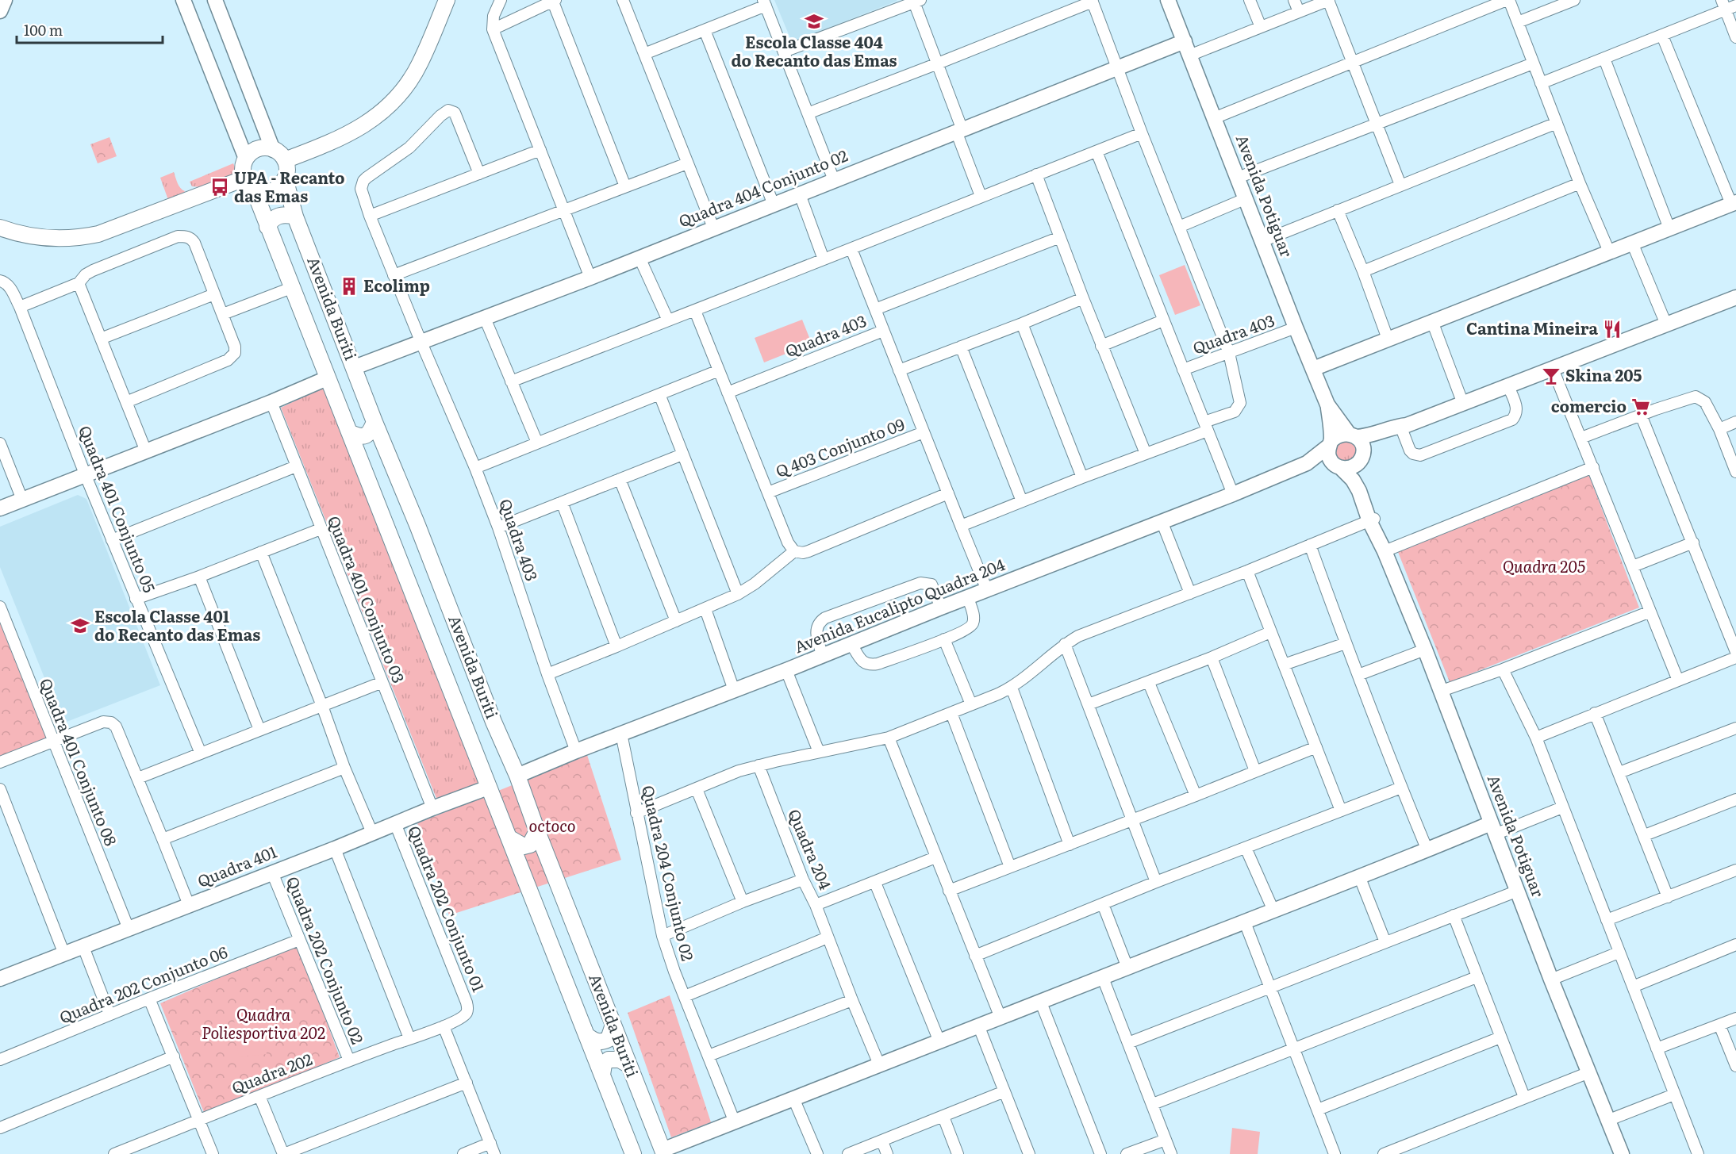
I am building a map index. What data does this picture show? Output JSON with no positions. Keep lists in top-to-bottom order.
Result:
{
  "streets": {
    "main road": ["Avenida Buriti"],
    "street": [
      "Quadra 404 Conjunto 02",
      "Avenida Potiguar",
      "Quadra 403",
      "Q 403 Conjunto 09",
      "Quadra 401 Conjunto 05",
      "Quadra 401 Conjunto 03",
      "Avenida Eucalipto Quadra 204",
      "Quadra 401 Conjunto 08",
      "Quadra 204",
      "Quadra 401",
      "Quadra 204 Conjunto 02",
      "Quadra 202 Conjunto 01",
      "Quadra 202 Conjunto 02",
      "Quadra 202 Conjunto 06",
      "Quadra 202"
    ]
  },
  "crossings": [
    ["Quadra 404 Conjunto 02", "Avenida Potiguar"],
    ["Quadra 404 Conjunto 02", "Avenida Buriti"],
    ["Quadra 404 Conjunto 02", "Quadra 403"],
    ["Avenida Potiguar", "Quadra 403"],
    ["Avenida Buriti", "Avenida Eucalipto Quadra 204"],
    ["Avenida Buriti", "Quadra 401"],
    ["Quadra 403", "Avenida Eucalipto Quadra 204"],
    ["Quadra 401 Conjunto 03", "Quadra 401"],
    ["Avenida Eucalipto Quadra 204", "Quadra 204 Conjunto 02"],
    ["Quadra 401 Conjunto 08", "Quadra 401"],
    ["Quadra 401", "Quadra 202 Conjunto 01"],
    ["Quadra 401", "Quadra 202 Conjunto 02"],
    ["Quadra 202 Conjunto 01", "Quadra 202"],
    ["Quadra 202 Conjunto 02", "Quadra 202 Conjunto 06"],
    ["Quadra 202 Conjunto 02", "Quadra 202"]
  ],
  "parks": ["Quadra 205", "octoco", "Quadra Poliesportiva 202"],
  "places": {
    "school or university": ["Escola Classe 404 do Recanto das Emas", "Escola Classe 401 do Recanto das Emas"],
    "bus stop": ["UPA - Recanto das Emas"],
    "building": ["Ecolimp"],
    "restaurant": ["Cantina Mineira"],
    "bar": ["Skina 205"],
    "supermarket": ["comercio"]
  },
  "scale_bar": "100 m"
}
